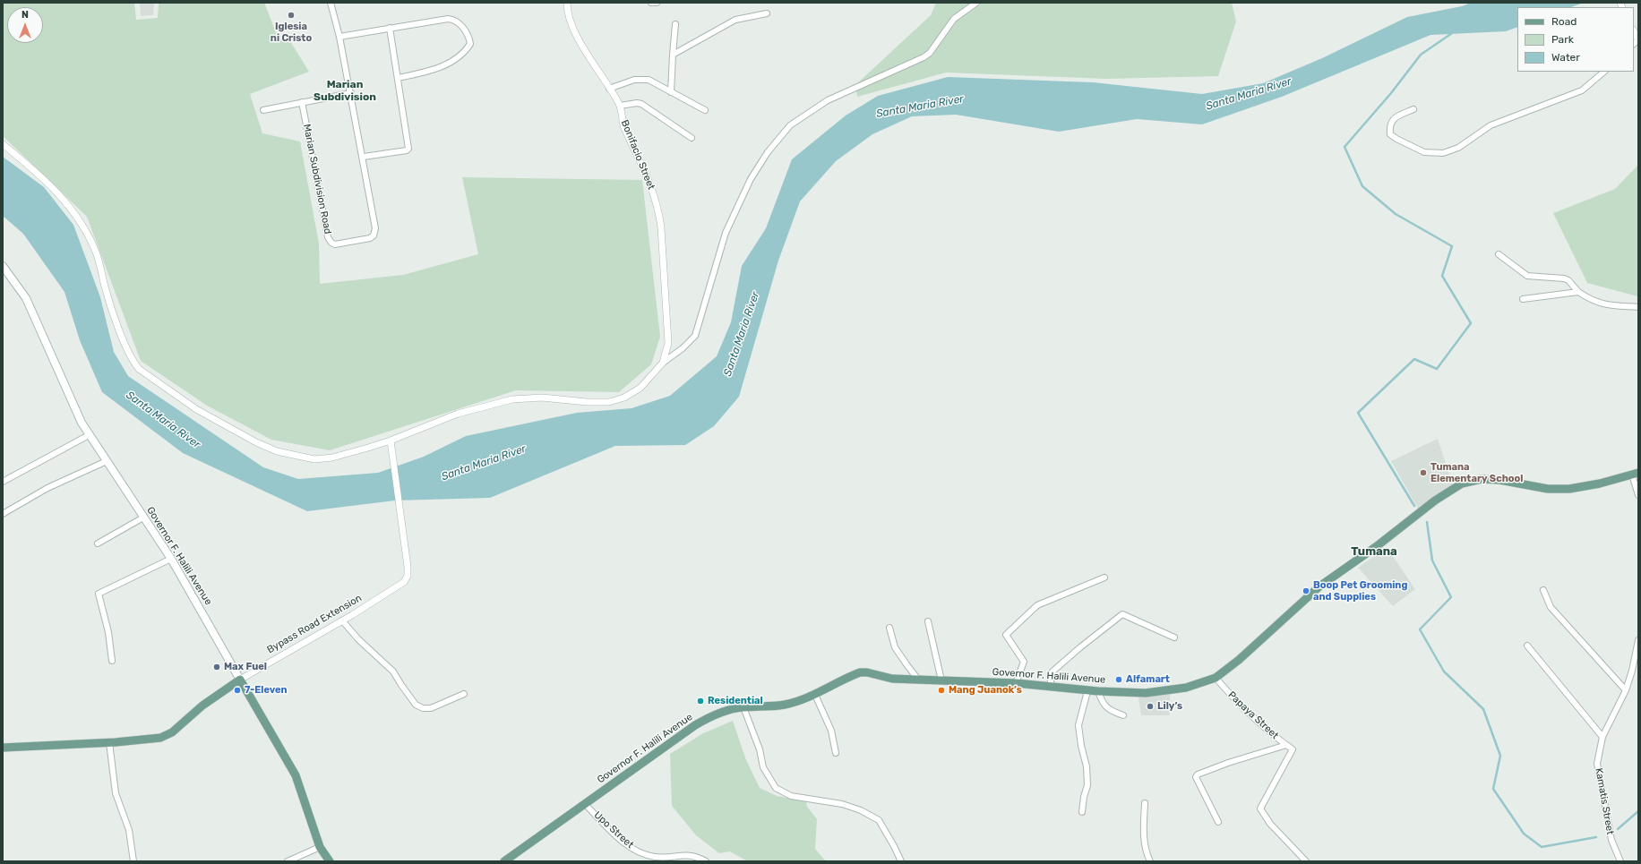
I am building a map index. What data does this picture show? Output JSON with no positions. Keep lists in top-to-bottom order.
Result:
{
  "streets": {
    "main road": ["Governor F. Halili Avenue", "Bypass Road Extension"],
    "street": [
      "Bonifacio Street",
      "Marian Subdivision Road",
      "Papaya Street",
      "Kamatis Street",
      "Upo Street"
    ]
  },
  "crossings": [
    ["Governor F. Halili Avenue", "Bypass Road Extension"],
    ["Governor F. Halili Avenue", "Papaya Street"],
    ["Governor F. Halili Avenue", "Upo Street"]
  ],
  "districts": ["Marian Subdivision", "Tumana"],
  "water": ["Santa Maria River"],
  "places": [
    "Iglesia ni Cristo",
    "Tumana Elementary School",
    "Boop Pet Grooming and Supplies",
    "Max Fuel",
    "Alfamart",
    "7-Eleven",
    "Mang Juanok’s",
    "Residential",
    "Lily’s"
  ],
  "legend": ["Road", "Park", "Water"],
  "north": "top"
}
